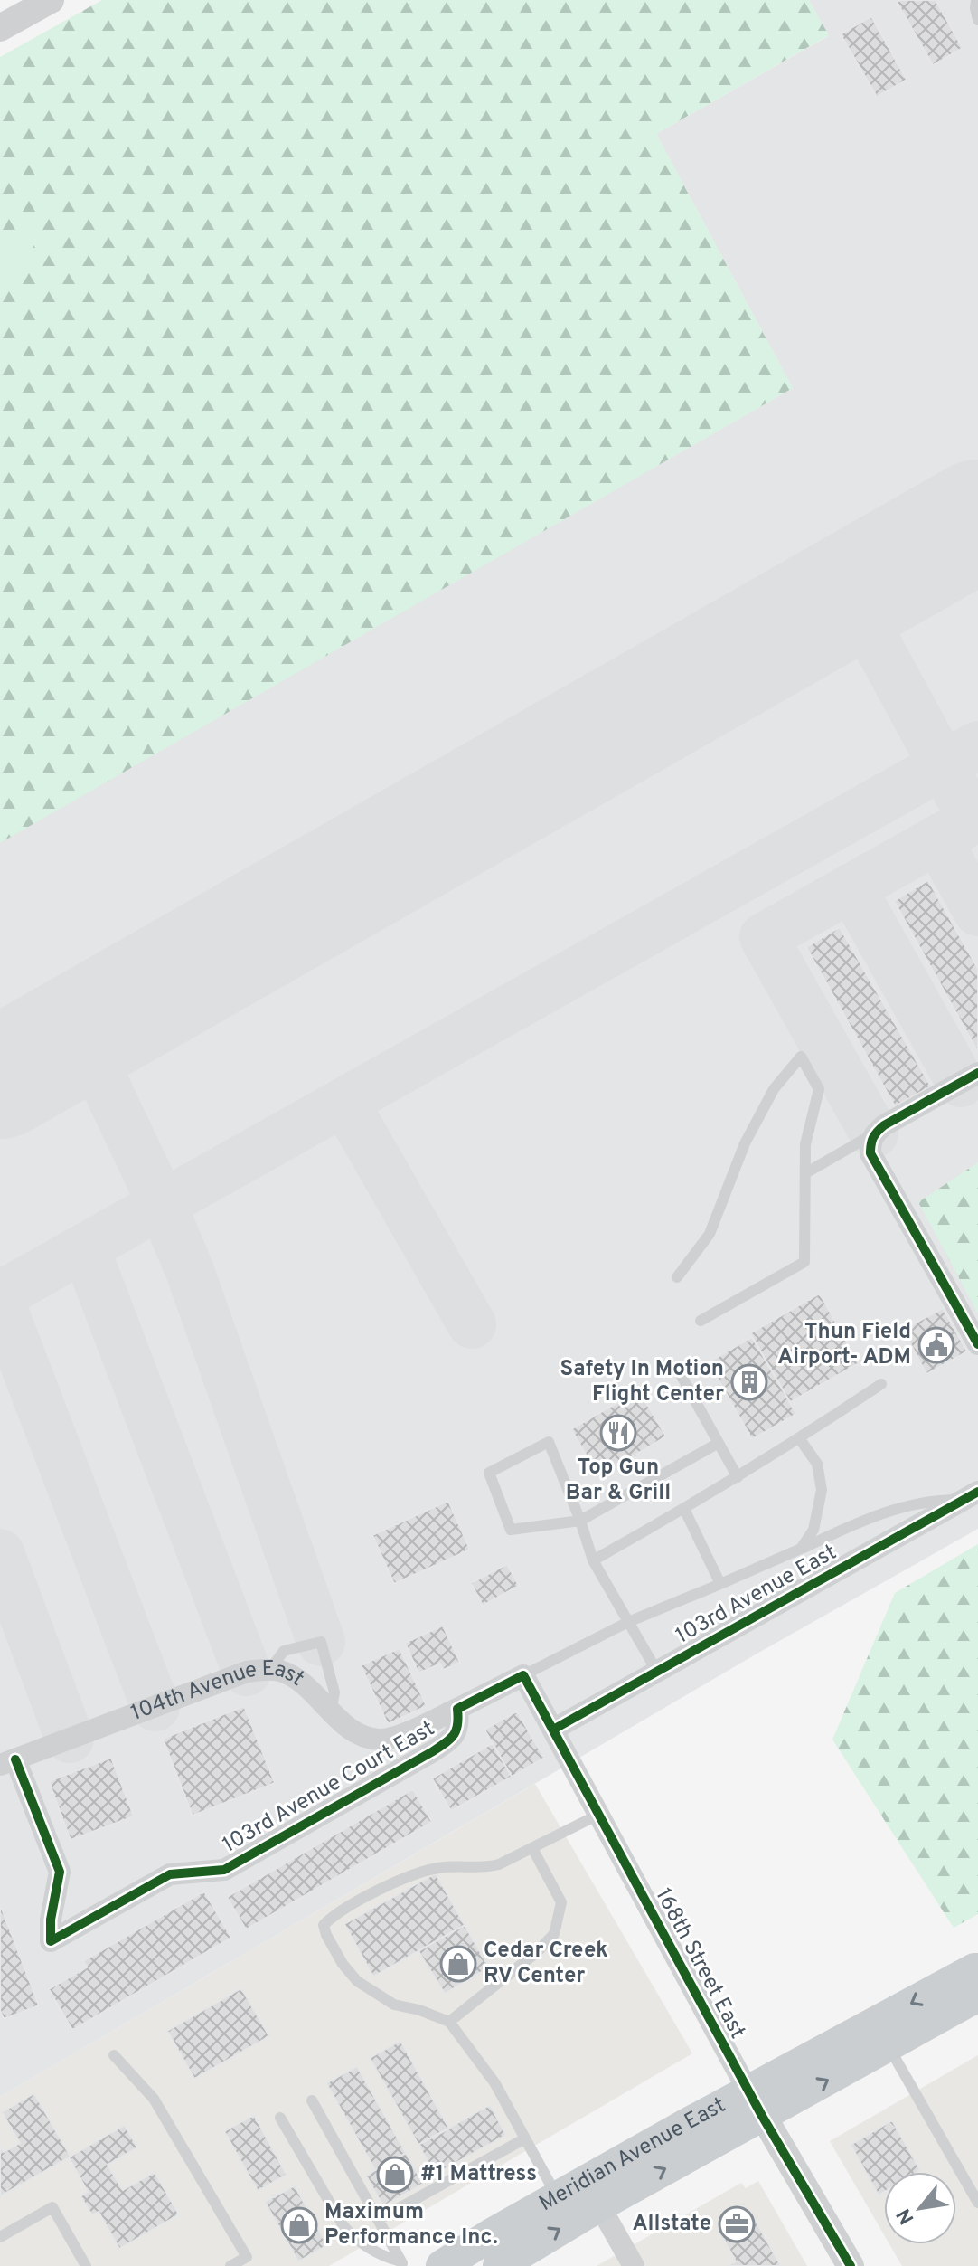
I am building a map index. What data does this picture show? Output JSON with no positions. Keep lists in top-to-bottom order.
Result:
{
  "streets": {
    "main road": ["Meridian Avenue East"],
    "street": [
      "103rd Avenue East",
      "104th Avenue East",
      "103rd Avenue Court East",
      "168th Street East"
    ]
  },
  "crossings": [
    ["103rd Avenue East", "168th Street East"],
    ["104th Avenue East", "103rd Avenue Court East"],
    ["103rd Avenue Court East", "168th Street East"],
    ["168th Street East", "Meridian Avenue East"]
  ],
  "places": {
    "public building": ["Thun Field Airport- ADM"],
    "building": ["Safety In Motion Flight Center"],
    "restaurant": ["Top Gun Bar & Grill"],
    "shop": ["Cedar Creek RV Center", "#1 Mattress", "Maximum Performance Inc."],
    "office": ["Allstate"]
  },
  "north": "bottom left"
}
